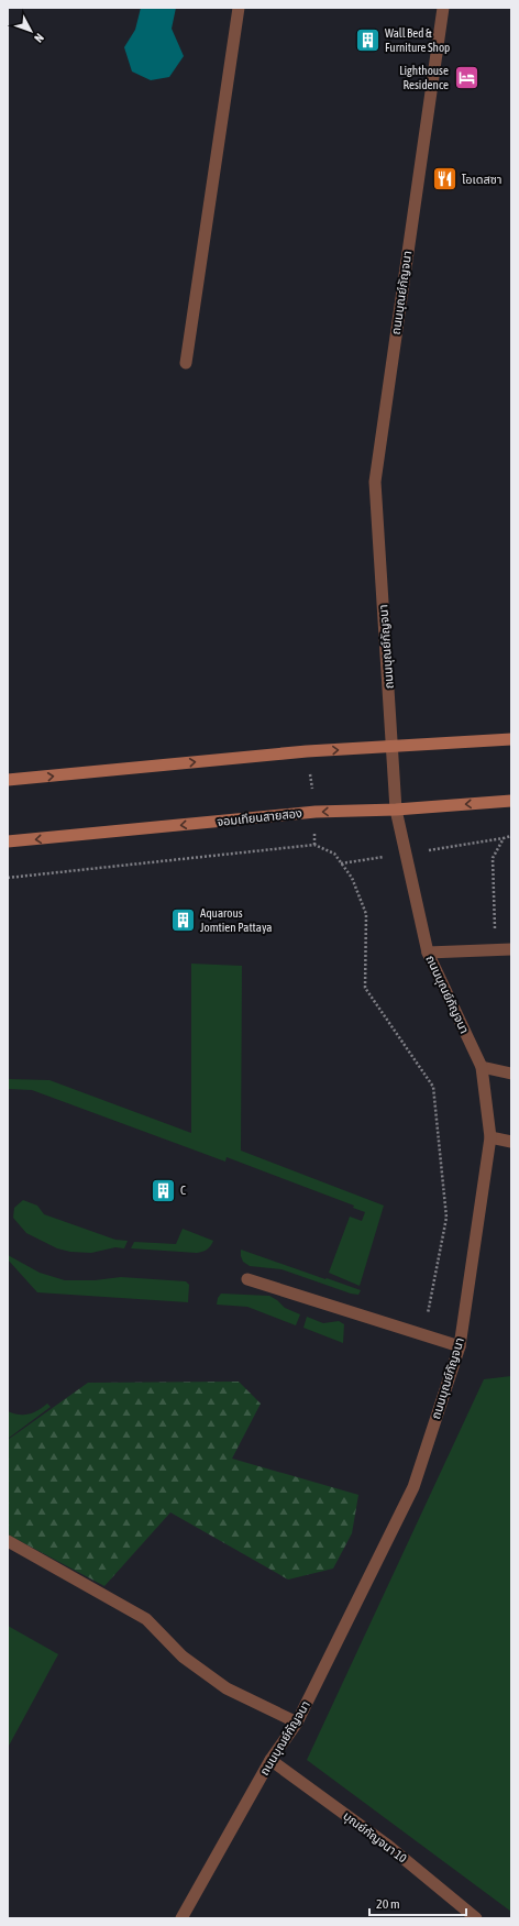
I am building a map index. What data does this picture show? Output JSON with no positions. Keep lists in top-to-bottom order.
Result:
{
  "streets": {
    "main road": ["จอมเทียนสายสอง"],
    "street": ["ถนนบุณย์กัญจนา", "บุณย์กัญจนา 10"]
  },
  "crossings": [
    ["ถนนบุณย์กัญจนา", "จอมเทียนสายสอง"],
    ["ถนนบุณย์กัญจนา", "บุณย์กัญจนา 10"]
  ],
  "places": {
    "building": ["Wall Bed & Furniture Shop", "Aquarous Jomtien Pattaya", "C"],
    "hotel": ["Lighthouse Residence"],
    "restaurant": ["โอเดสซา"]
  },
  "scale_bar": "20 m",
  "north": "bottom right"
}
